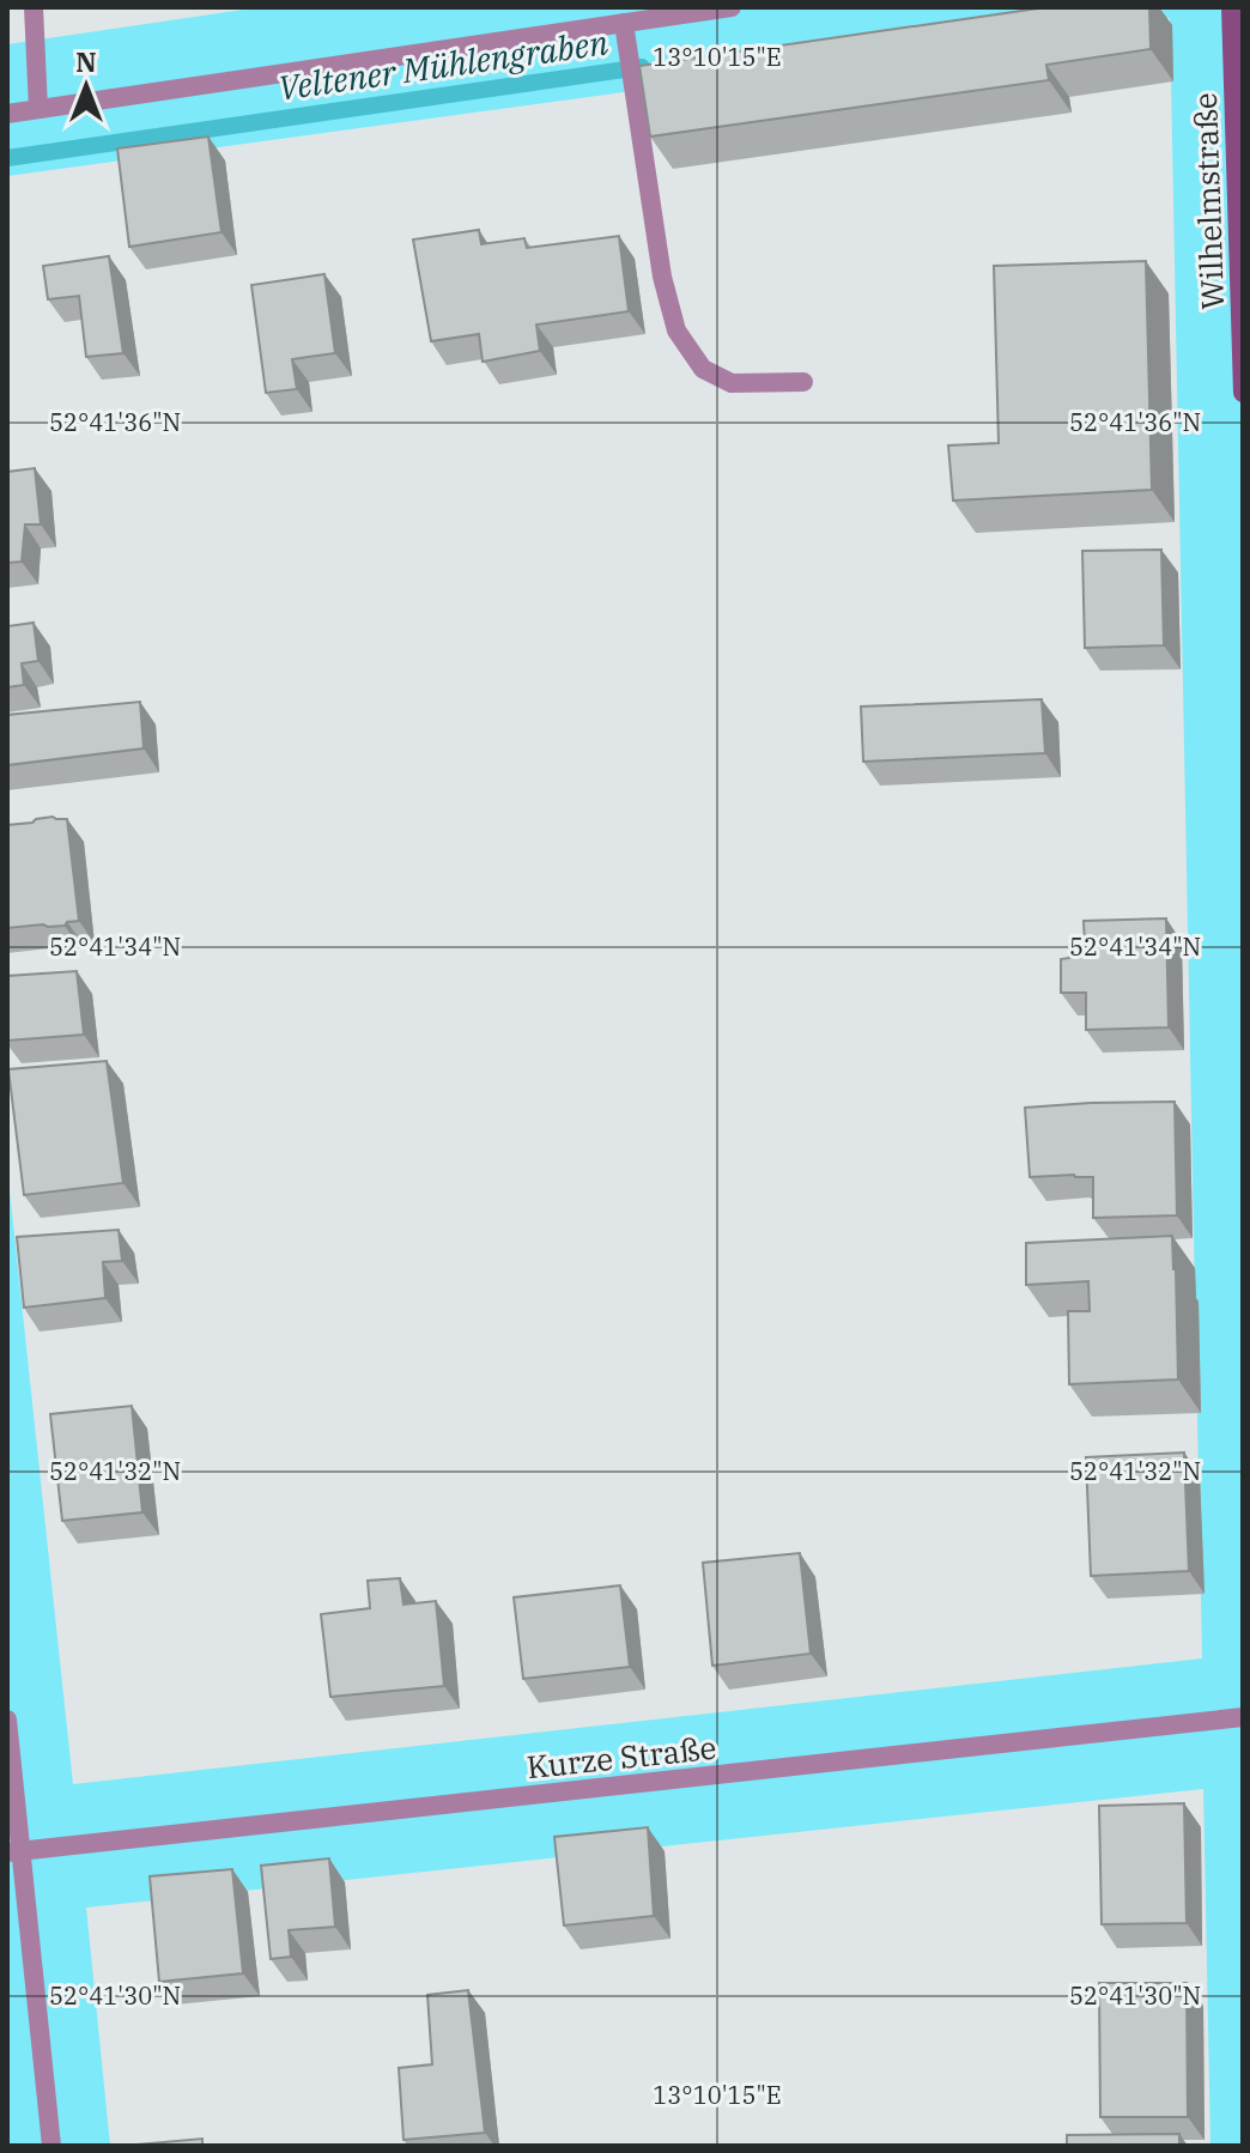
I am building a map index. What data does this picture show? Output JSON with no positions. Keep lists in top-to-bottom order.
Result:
{
  "streets": {
    "street": ["Wilhelmstraße", "Kurze Straße"]
  },
  "water": ["Veltener Mühlengraben"],
  "north": "top",
  "coordinates": [
    "13°10'15\"E",
    "52°41'36\"N",
    "52°41'34\"N",
    "52°41'32\"N",
    "52°41'30\"N"
  ]
}
